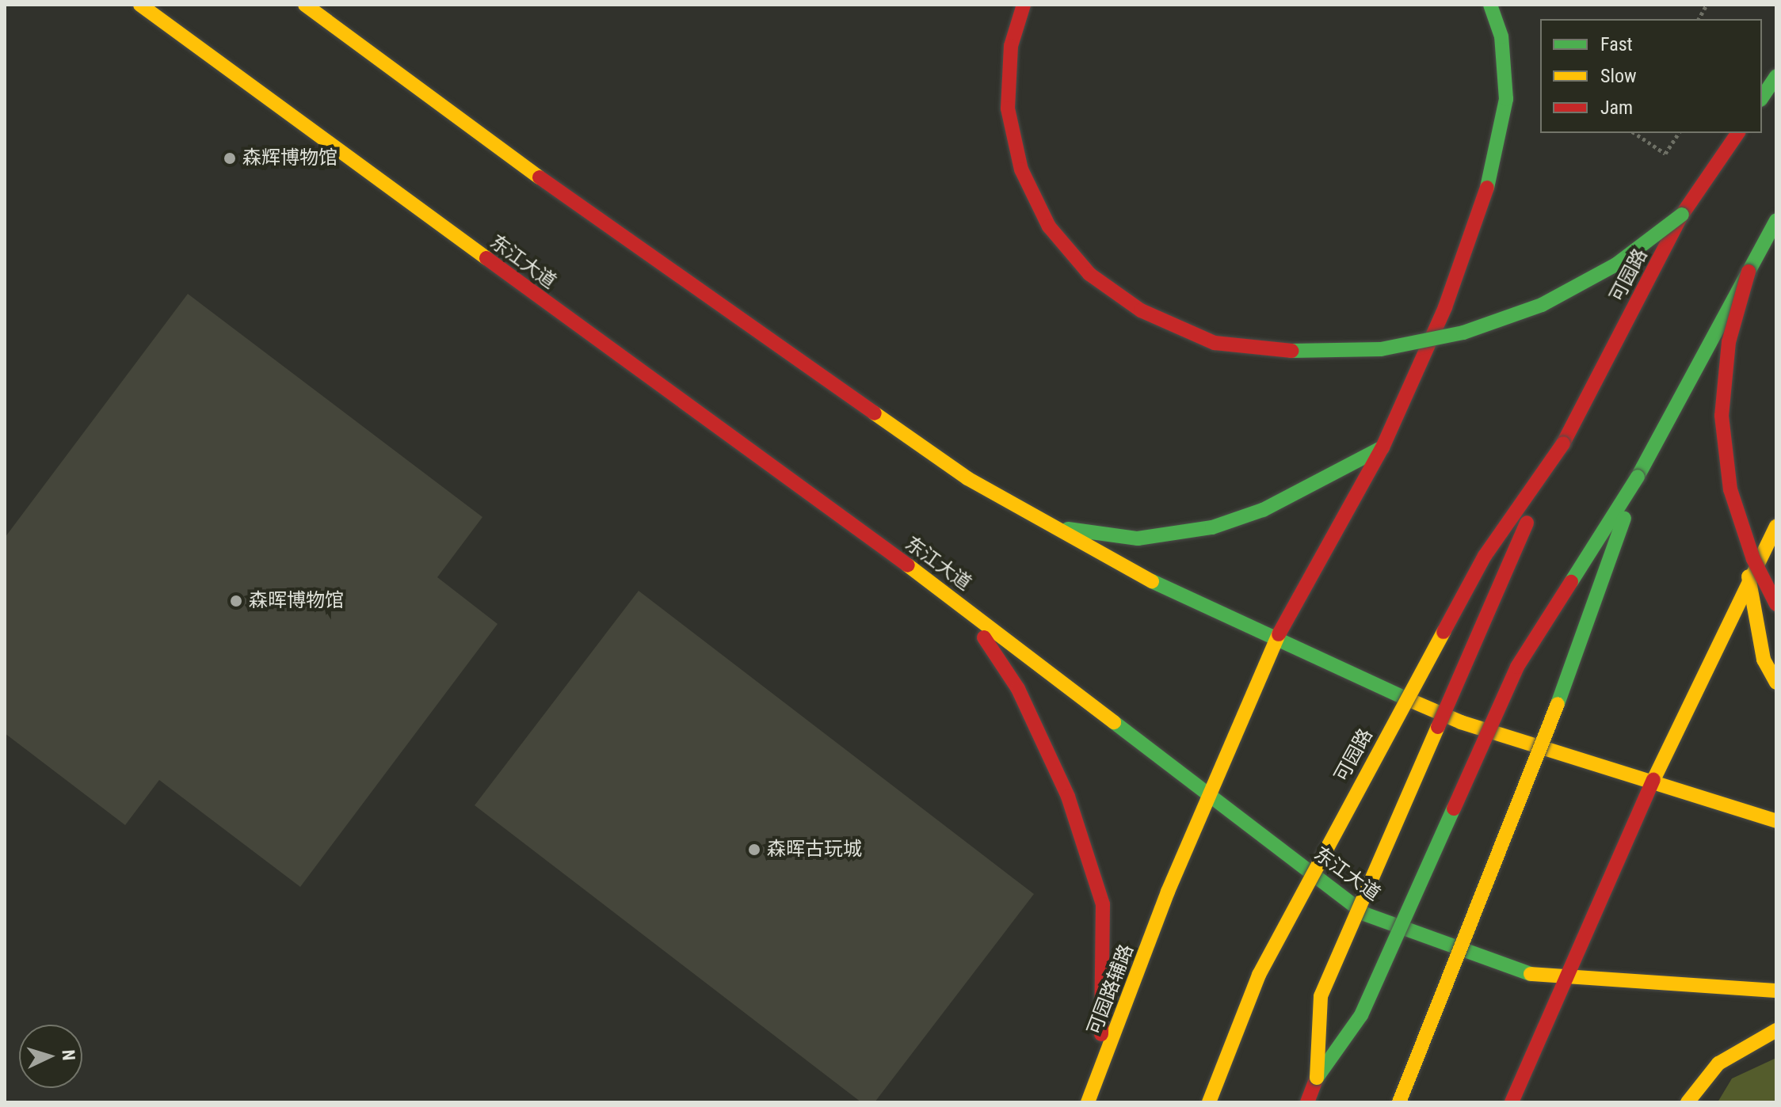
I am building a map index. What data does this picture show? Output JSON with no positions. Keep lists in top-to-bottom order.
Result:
{
  "streets": {
    "main road": ["东江大道", "可园路", "可园路辅路"]
  },
  "crossings": [
    ["东江大道", "可园路辅路"]
  ],
  "places": ["森辉博物馆", "森晖博物馆", "森晖古玩城"],
  "legend": ["Fast", "Slow", "Jam"],
  "north": "right"
}
